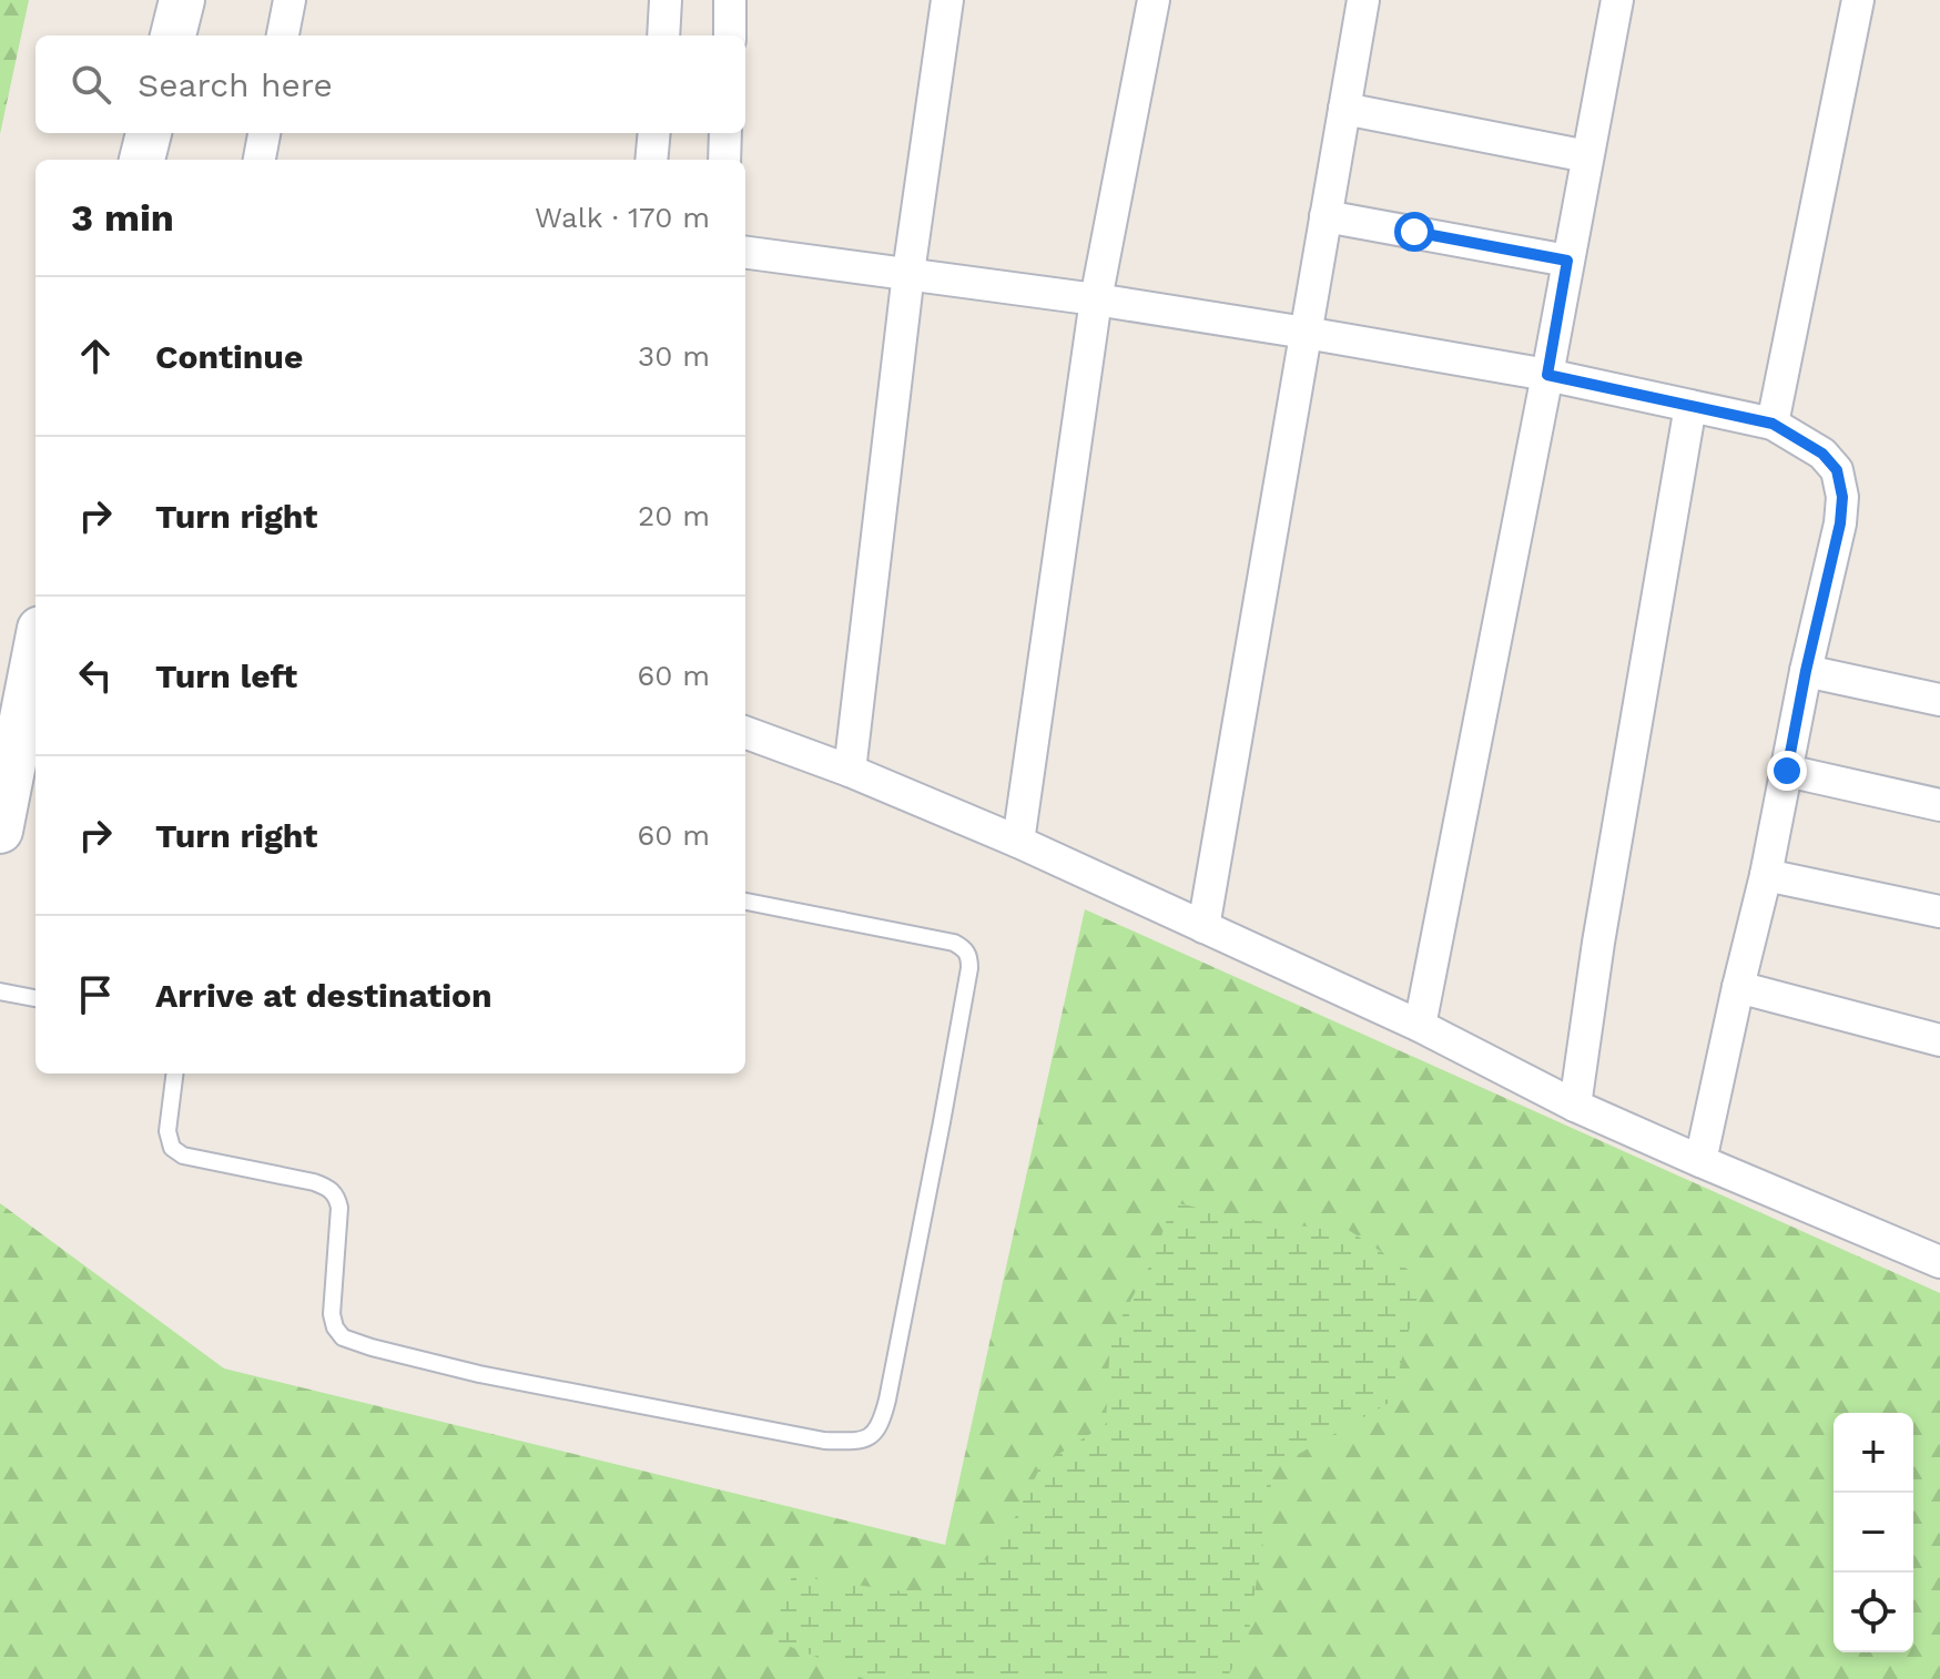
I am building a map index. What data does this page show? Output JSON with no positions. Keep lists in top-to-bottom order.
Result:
{
  "page": {
    "search": "Search here",
    "heading": ["3 min", "Walk · 170 m"],
    "list": [
      ["Continue", "30 m"],
      ["Turn right", "20 m"],
      ["Turn left", "60 m"],
      ["Turn right", "60 m"],
      "Arrive at destination"
    ],
    "map_buttons": ["+", "−"]
  }
}
